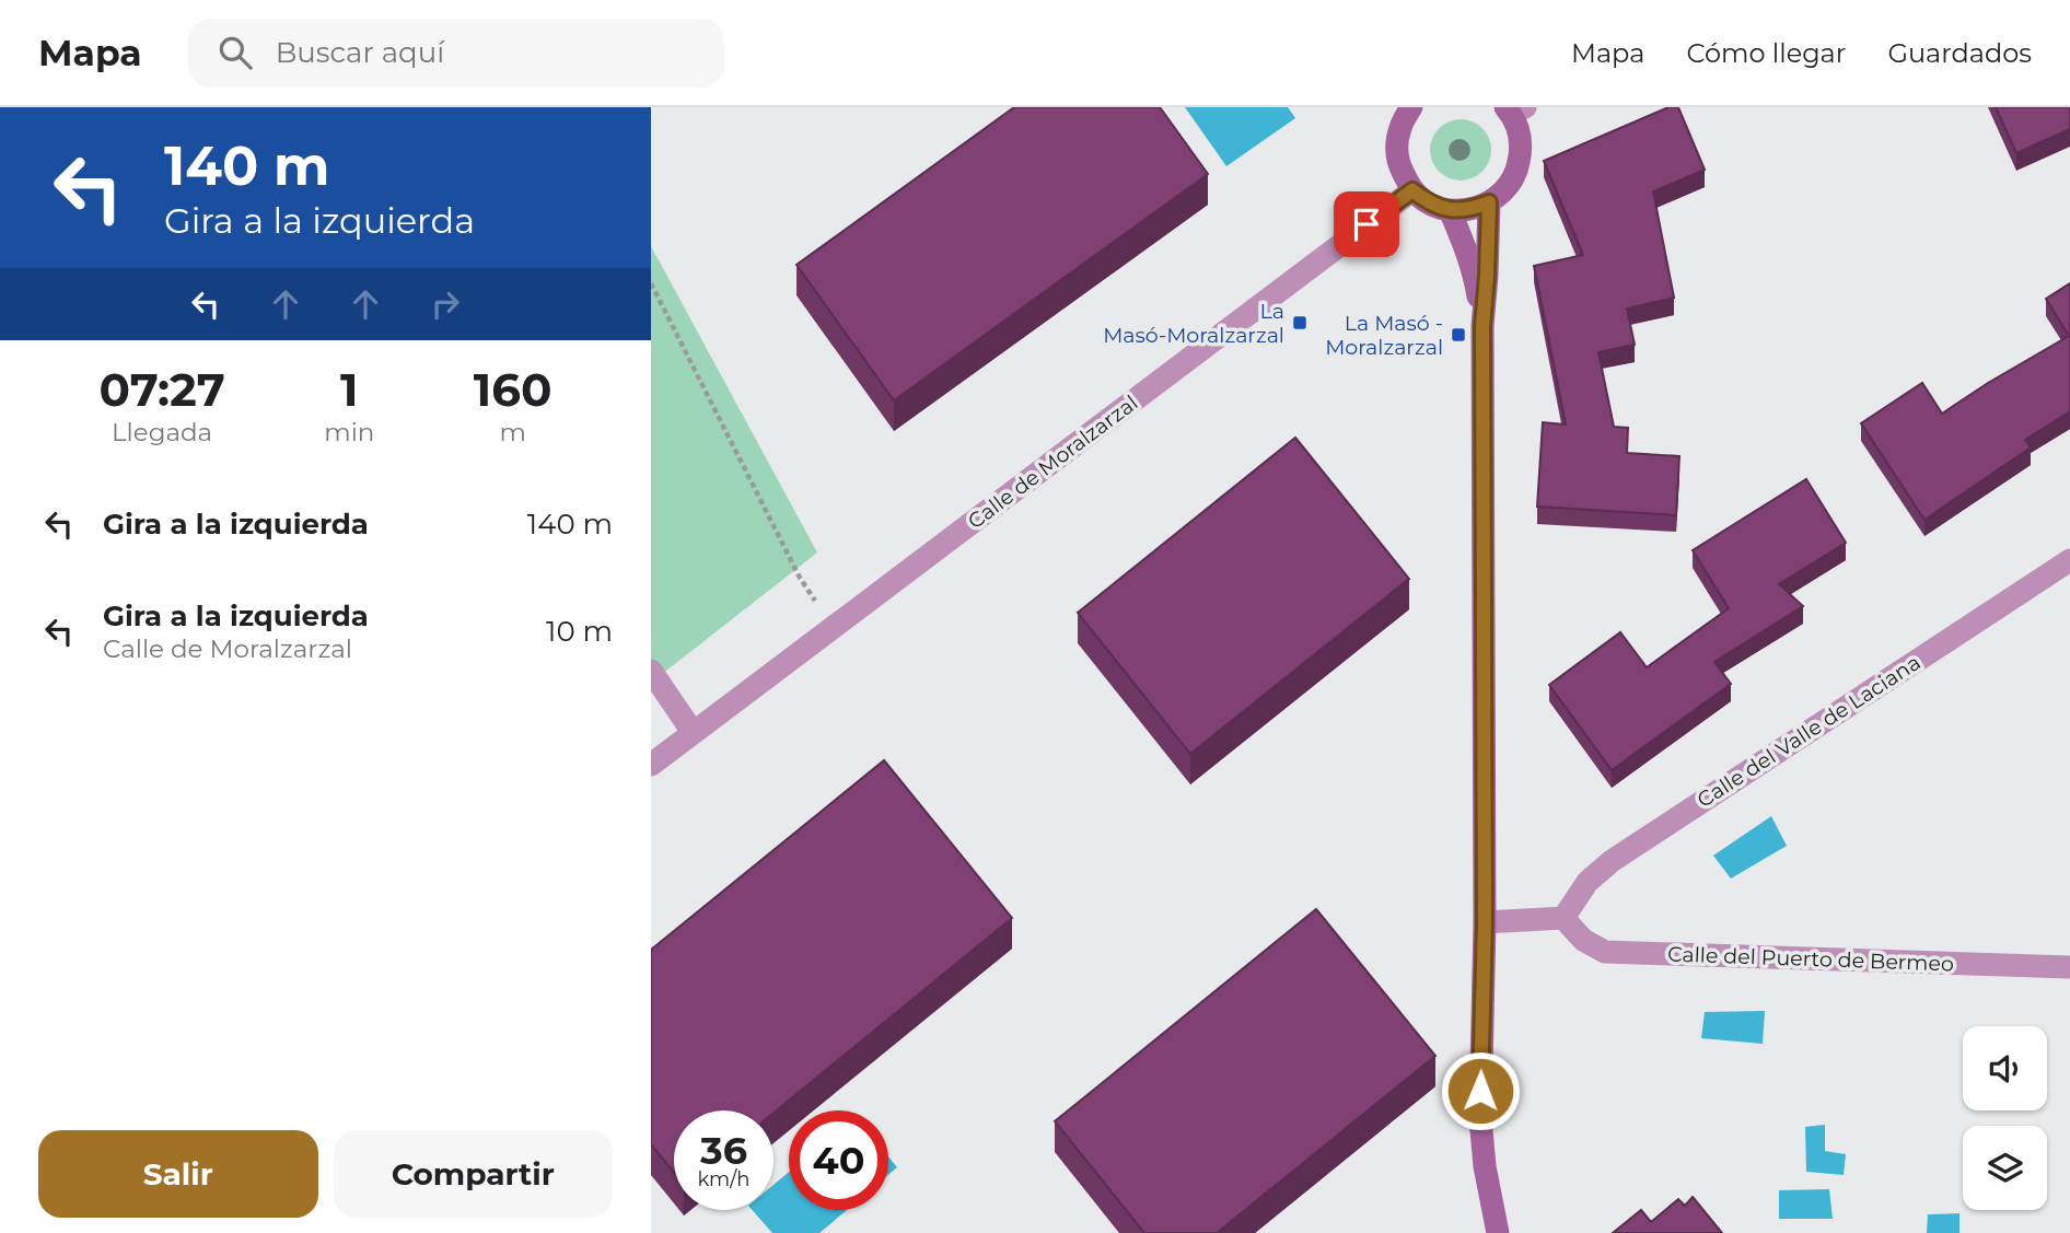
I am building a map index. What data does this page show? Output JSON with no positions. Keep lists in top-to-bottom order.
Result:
{
  "streets": {
    "street": ["Calle de Moralzarzal", "Calle del Valle de Laciana", "Calle del Puerto de Bermeo"]
  },
  "crossings": [
    ["Calle del Valle de Laciana", "Calle del Puerto de Bermeo"]
  ],
  "places": {
    "transit": ["La Masó-Moralzarzal", "La Masó - Moralzarzal"]
  },
  "page": {
    "header": "Mapa",
    "search": "Buscar aquí",
    "nav": ["Mapa", "Cómo llegar", "Guardados"],
    "turn": ["140 m", "Gira a la izquierda"],
    "eta": [
      "07:27",
      "Llegada",
      "1",
      "min",
      "160",
      "m"
    ],
    "list": [
      {
        "name": "Gira a la izquierda",
        "value": "140 m"
      },
      {
        "name": "Gira a la izquierda",
        "note": "Calle de Moralzarzal",
        "value": "10 m"
      }
    ],
    "speed": "36 km/h",
    "limit": "40",
    "buttons": ["Salir", "Compartir"]
  }
}
